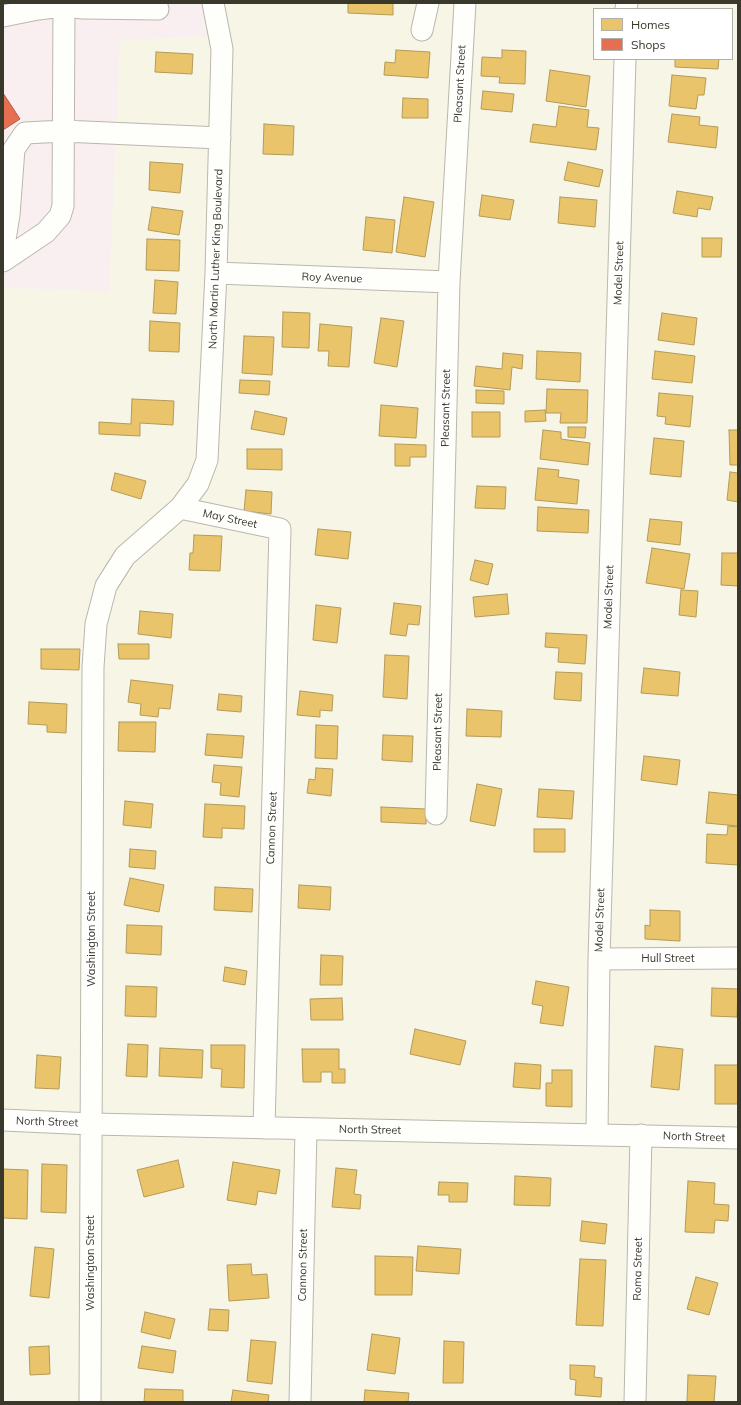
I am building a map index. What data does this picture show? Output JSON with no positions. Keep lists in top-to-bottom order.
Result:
{
  "streets": {
    "street": [
      "Pleasant Street",
      "North Martin Luther King Boulevard",
      "Model Street",
      "Roy Avenue",
      "May Street",
      "Cannon Street",
      "Washington Street",
      "Hull Street",
      "North Street",
      "Roma Street"
    ]
  },
  "crossings": [
    ["Pleasant Street", "Roy Avenue"],
    ["North Martin Luther King Boulevard", "Roy Avenue"],
    ["North Martin Luther King Boulevard", "May Street"],
    ["North Martin Luther King Boulevard", "Washington Street"],
    ["Model Street", "Hull Street"],
    ["Model Street", "North Street"],
    ["May Street", "Cannon Street"],
    ["May Street", "Washington Street"],
    ["Cannon Street", "North Street"],
    ["Washington Street", "North Street"],
    ["North Street", "Roma Street"]
  ],
  "legend": ["Homes", "Shops"]
}
